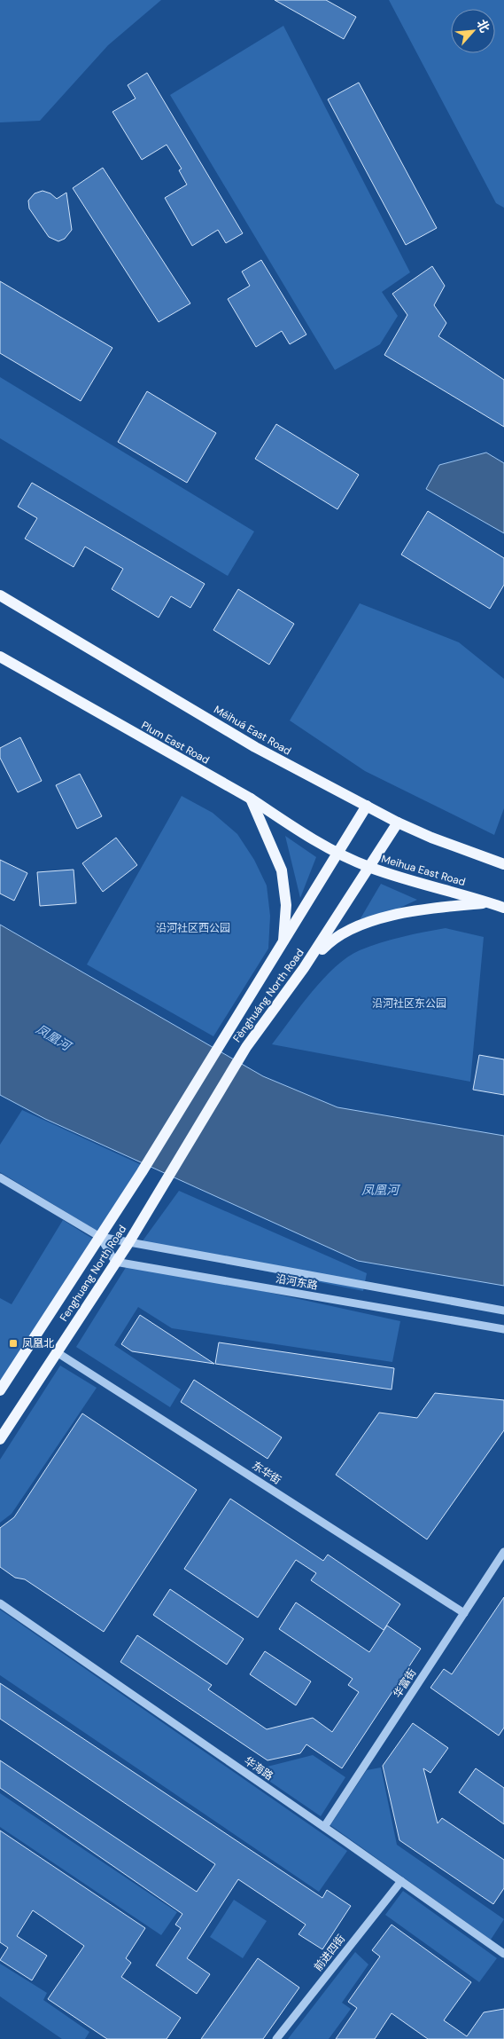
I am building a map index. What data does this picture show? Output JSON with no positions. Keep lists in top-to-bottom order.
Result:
{
  "streets": {
    "main road": [
      "Méihuá East Road",
      "Plum East Road",
      "Meihua East Road",
      "Fènghuáng North Road",
      "Fenghuang North Road"
    ],
    "street": [
      "沿河东路",
      "东华街",
      "华富街",
      "华海路",
      "前进四街"
    ]
  },
  "crossings": [
    ["Méihuá East Road", "Fènghuáng North Road"],
    ["Plum East Road", "Meihua East Road"],
    ["Plum East Road", "Fènghuáng North Road"],
    ["Meihua East Road", "Fènghuáng North Road"],
    ["Fènghuáng North Road", "Fenghuang North Road"],
    ["Fenghuang North Road", "沿河东路"],
    ["Fenghuang North Road", "东华街"],
    ["东华街", "华富街"],
    ["华富街", "华海路"],
    ["华海路", "前进四街"]
  ],
  "water": ["凤凰河"],
  "parks": ["沿河社区西公园", "沿河社区东公园"],
  "places": {
    "transit": ["凤凰北"]
  },
  "north": "top right"
}
